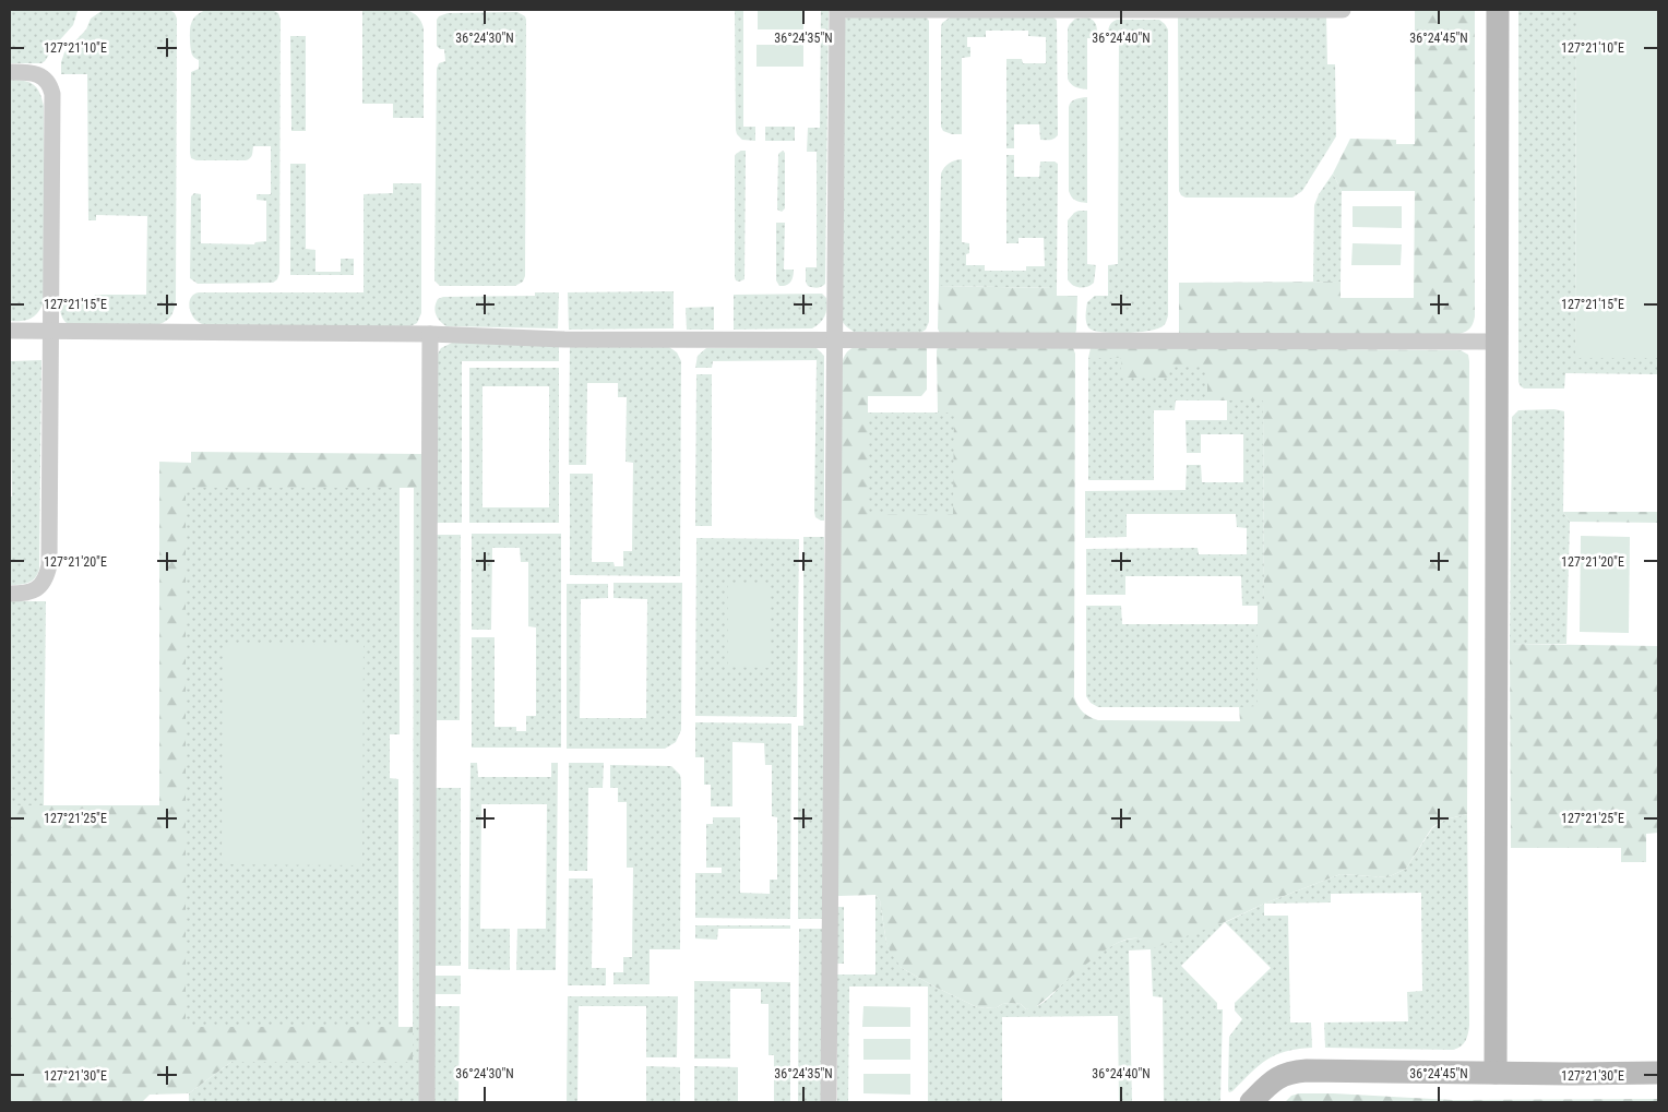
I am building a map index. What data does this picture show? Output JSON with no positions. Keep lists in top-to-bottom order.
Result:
{
  "coordinates": [
    "36°24'30\"N",
    "36°24'35\"N",
    "36°24'40\"N",
    "36°24'45\"N",
    "127°21'10\"E",
    "127°21'15\"E",
    "127°21'20\"E",
    "127°21'25\"E",
    "127°21'30\"E"
  ]
}
